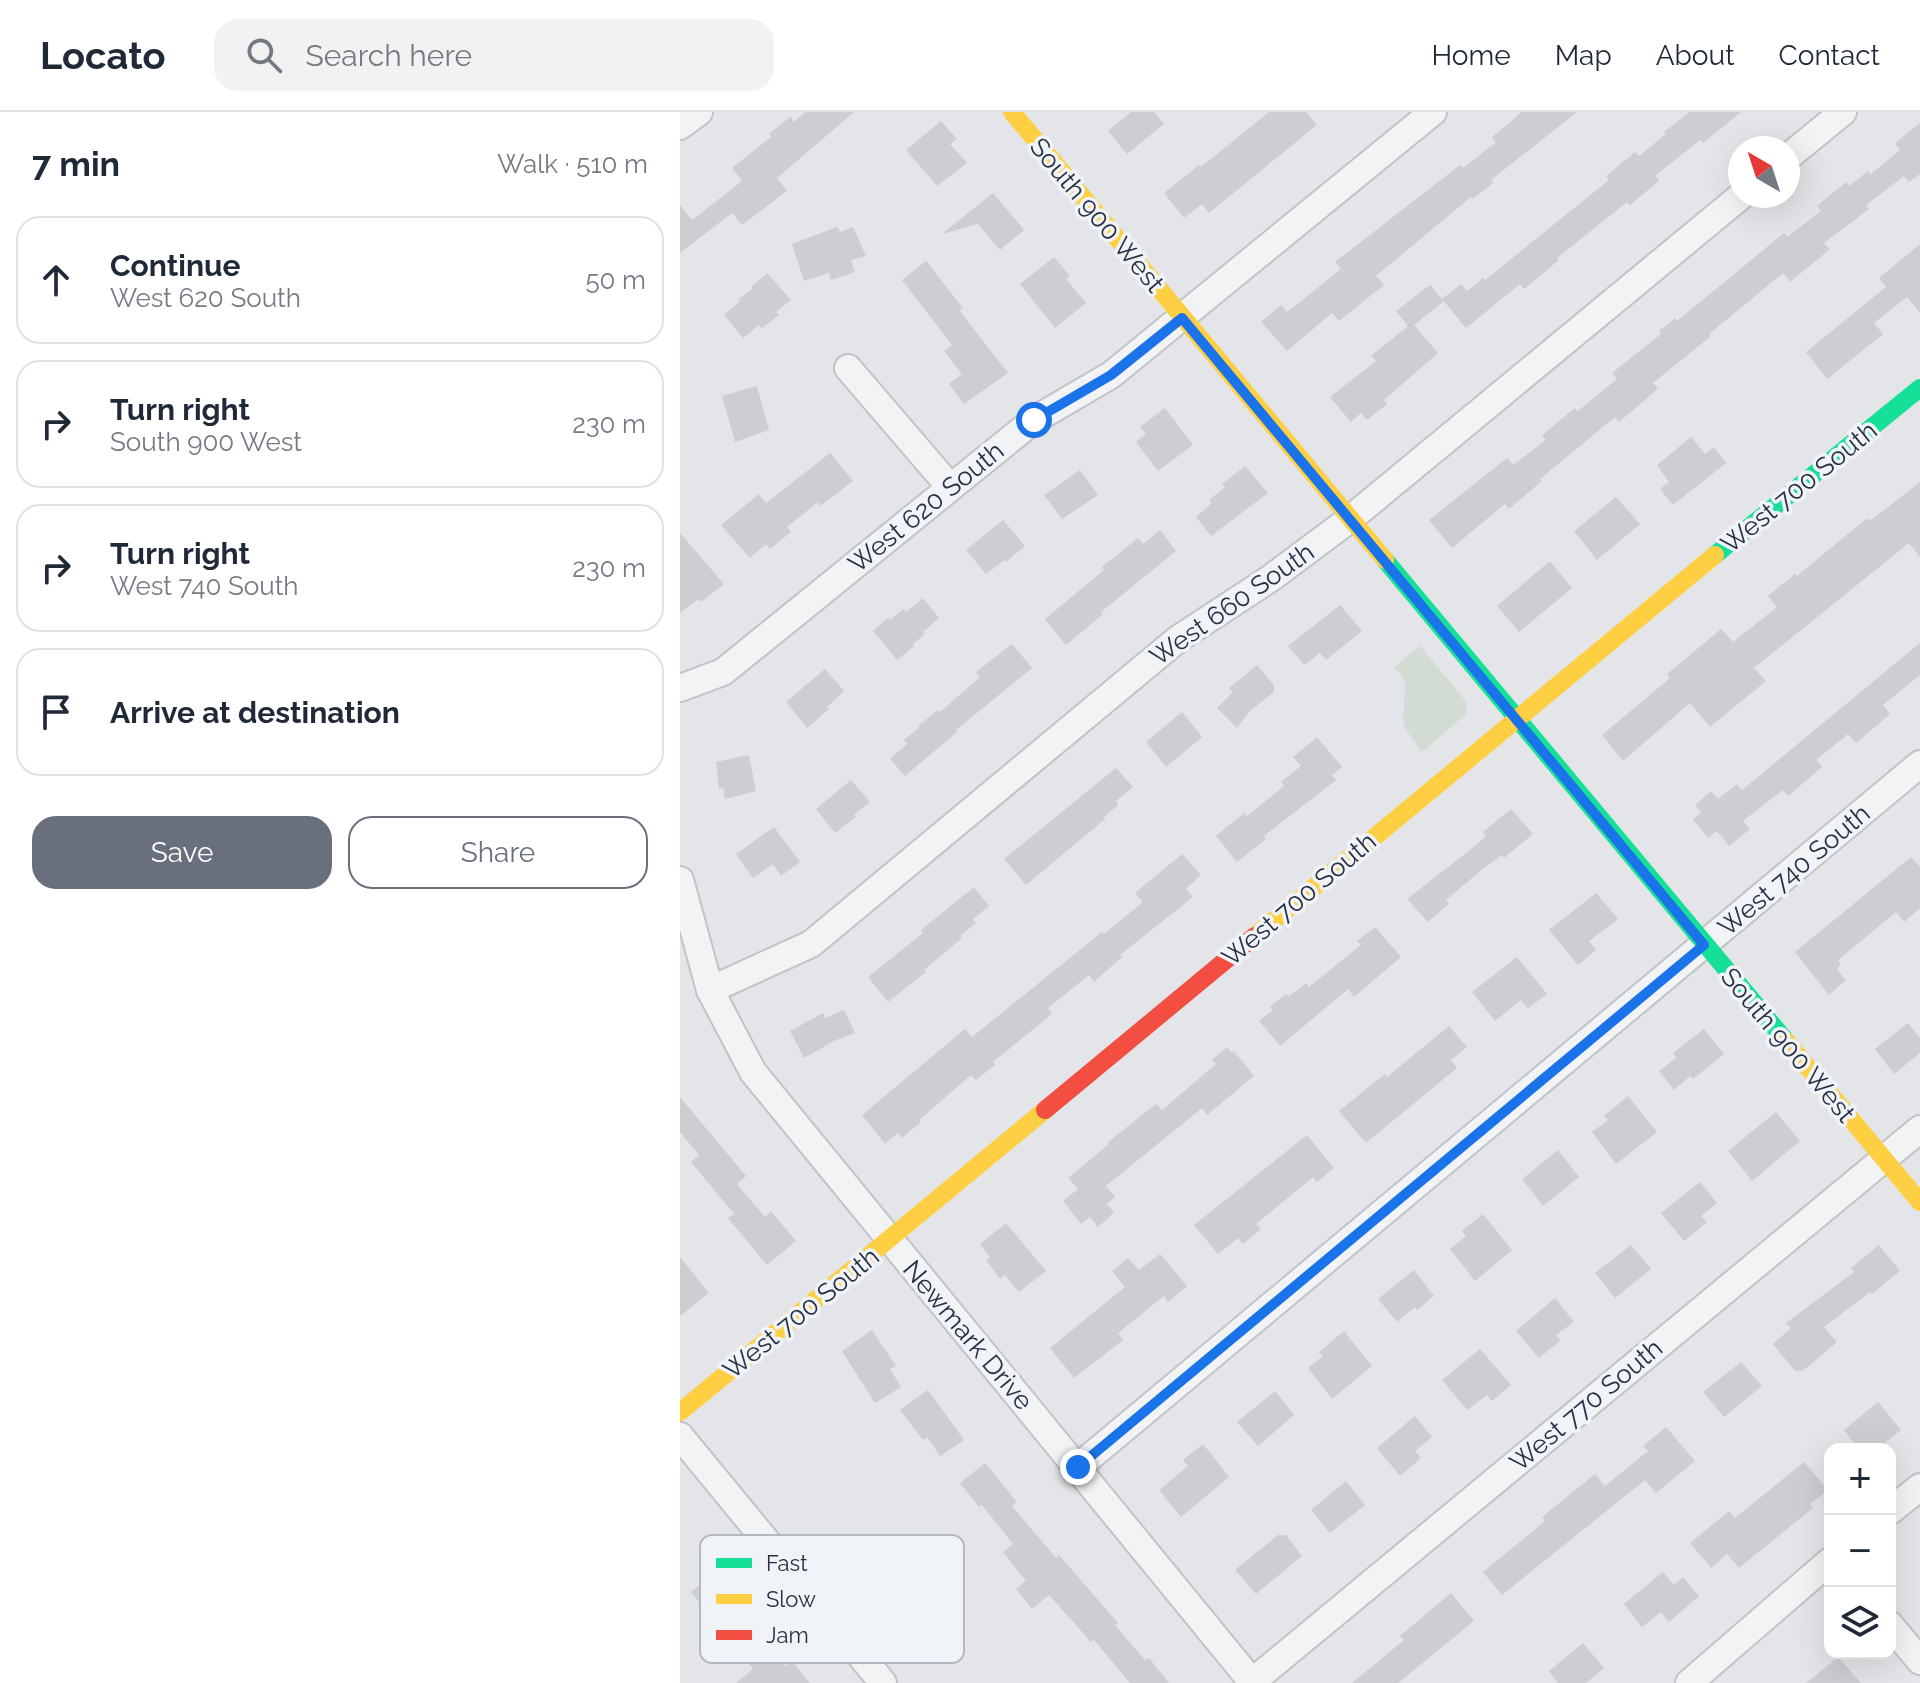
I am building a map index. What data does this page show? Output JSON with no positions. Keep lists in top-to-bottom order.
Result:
{
  "streets": {
    "street": [
      "South 900 West",
      "West 700 South",
      "West 620 South",
      "West 660 South",
      "West 740 South",
      "Newmark Drive",
      "West 770 South"
    ]
  },
  "crossings": [
    ["South 900 West", "West 700 South"],
    ["South 900 West", "West 620 South"],
    ["South 900 West", "West 660 South"],
    ["South 900 West", "West 740 South"],
    ["South 900 West", "West 770 South"],
    ["West 700 South", "Newmark Drive"],
    ["West 660 South", "Newmark Drive"],
    ["West 740 South", "Newmark Drive"],
    ["Newmark Drive", "West 770 South"]
  ],
  "legend": ["Fast", "Slow", "Jam"],
  "north": "top left",
  "page": {
    "header": "Locato",
    "search": "Search here",
    "nav": [
      "Home",
      "Map",
      "About",
      "Contact"
    ],
    "heading": ["7 min", "Walk · 510 m"],
    "list": [
      ["Continue", "West 620 South", "50 m"],
      ["Turn right", "South 900 West", "230 m"],
      ["Turn right", "West 740 South", "230 m"],
      "Arrive at destination"
    ],
    "buttons": ["Save", "Share"],
    "map_buttons": ["+", "−"]
  }
}
